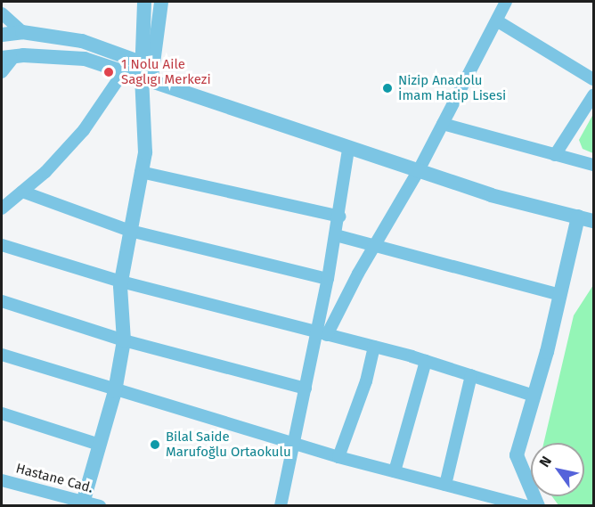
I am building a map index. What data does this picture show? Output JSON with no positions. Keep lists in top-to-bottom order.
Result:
{
  "streets": {
    "street": ["Hastane Cad."]
  },
  "places": ["1 Nolu Aile Saglıgı Merkezi", "Nizip Anadolu İmam Hatip Lisesi", "Bilal Saide Marufoğlu Ortaokulu"],
  "north": "top left"
}
